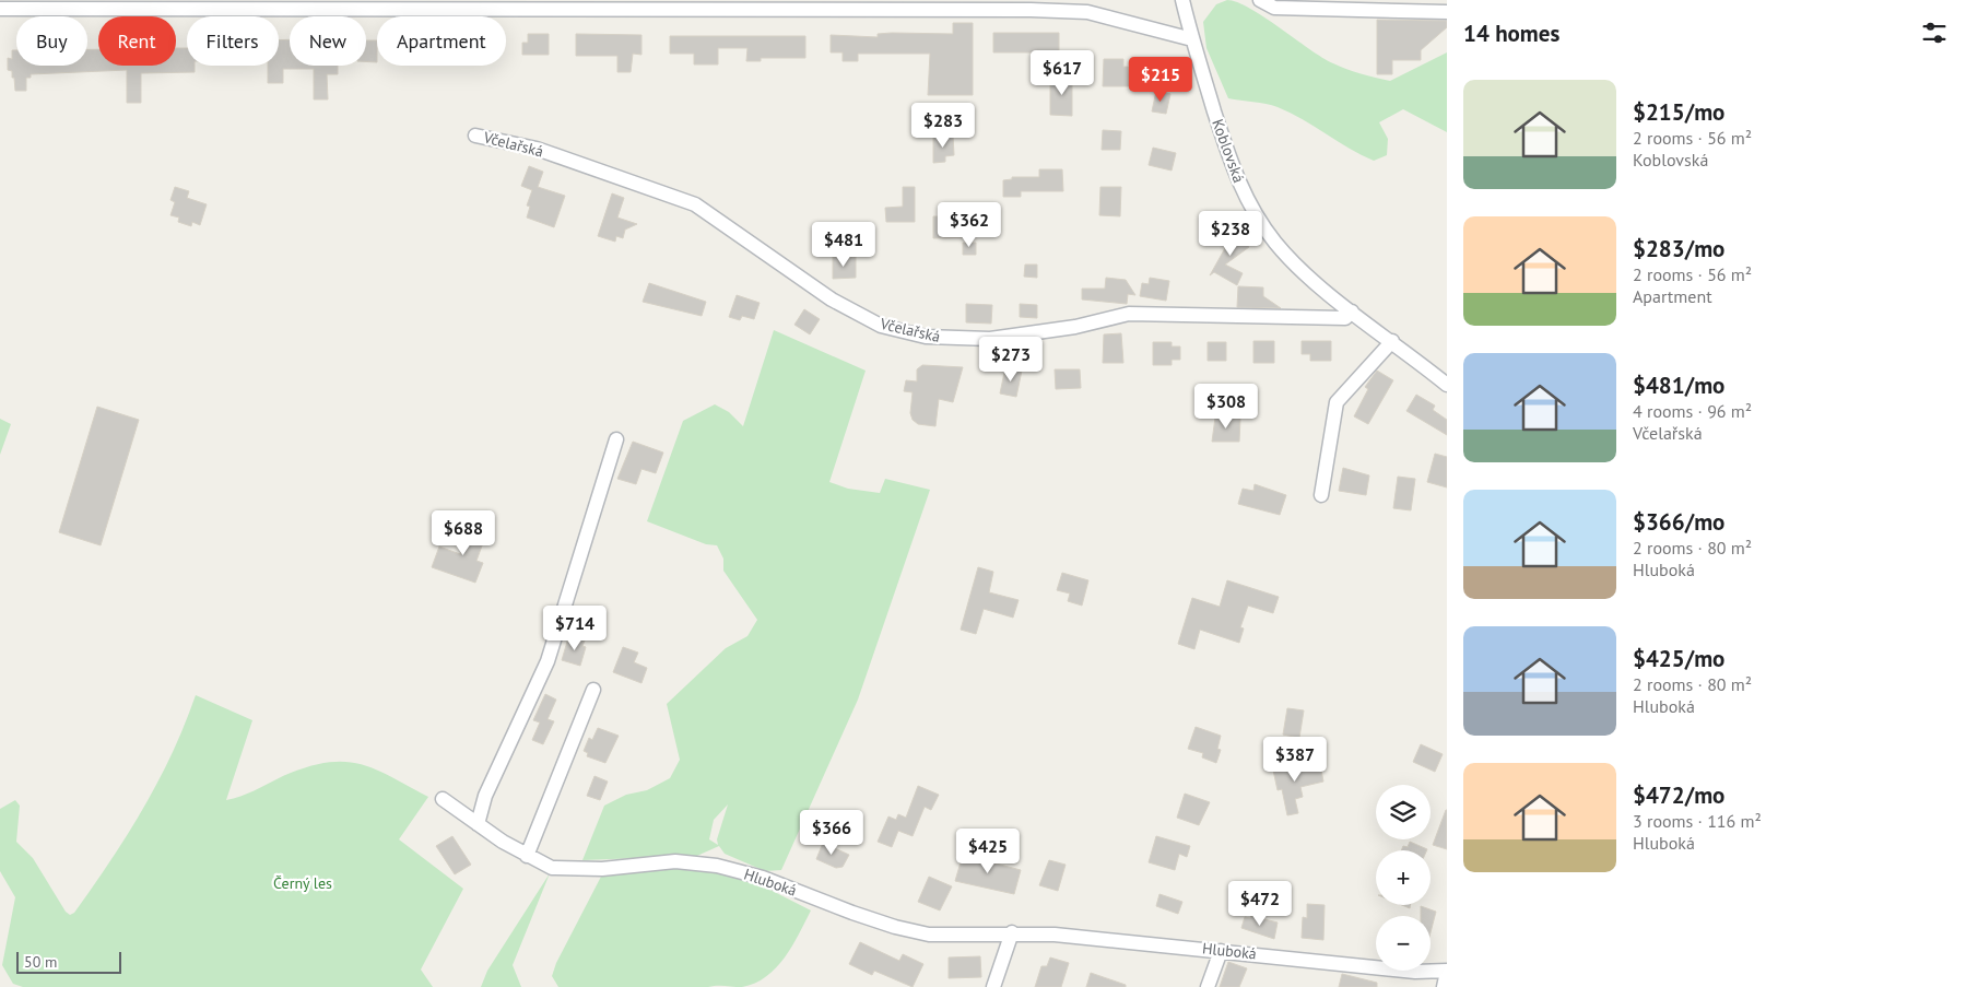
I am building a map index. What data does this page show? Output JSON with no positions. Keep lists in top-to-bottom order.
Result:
{
  "streets": {
    "street": ["Včelařská", "Koblovská", "Hluboká"]
  },
  "crossings": [
    ["Včelařská", "Koblovská"]
  ],
  "parks": ["Černý les"],
  "scale_bar": "50 m",
  "page": {
    "heading": "14 homes",
    "chip": [
      "Buy",
      "Rent",
      "Filters",
      "New",
      "Apartment"
    ],
    "price": [
      "$617",
      "$215",
      "$283",
      "$362",
      "$238",
      "$481",
      "$273",
      "$308",
      "$688",
      "$714",
      "$387",
      "$366",
      "$425",
      "$472"
    ],
    "list": [
      {
        "name": "$215/mo",
        "note": "2 rooms · 56 m² · Koblovská"
      },
      {
        "name": "$283/mo",
        "note": "2 rooms · 56 m² · Apartment"
      },
      {
        "name": "$481/mo",
        "note": "4 rooms · 96 m² · Včelařská"
      },
      {
        "name": "$366/mo",
        "note": "2 rooms · 80 m² · Hluboká"
      },
      {
        "name": "$425/mo",
        "note": "2 rooms · 80 m² · Hluboká"
      },
      {
        "name": "$472/mo",
        "note": "3 rooms · 116 m² · Hluboká"
      }
    ],
    "map_buttons": ["+", "−"],
    "scale": "50 m"
  }
}
